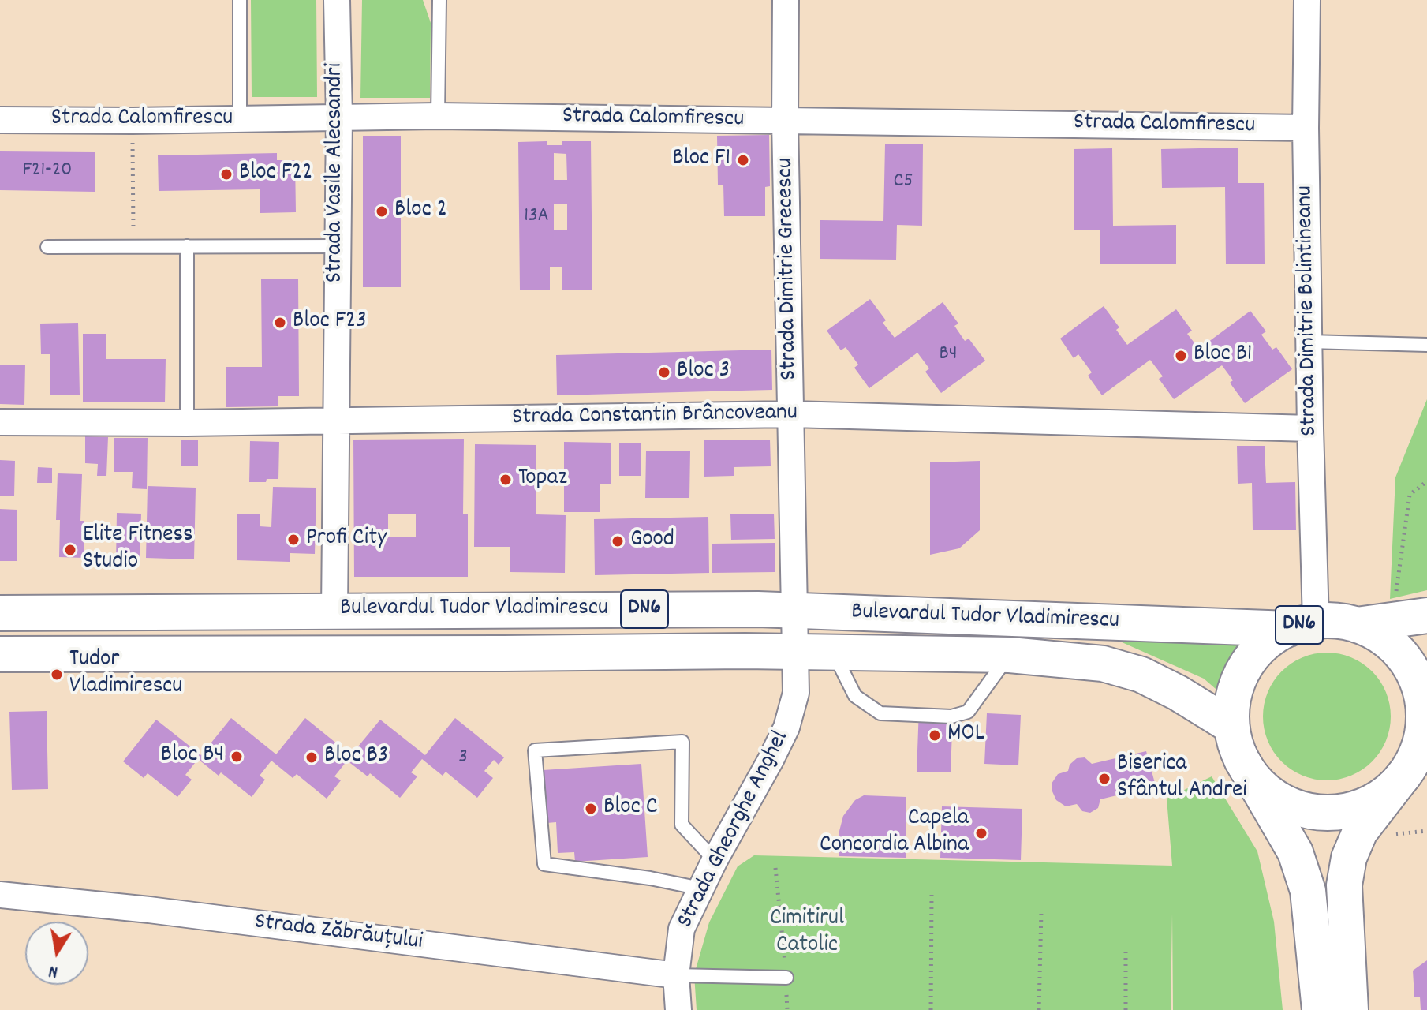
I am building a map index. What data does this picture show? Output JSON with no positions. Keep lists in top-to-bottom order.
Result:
{
  "streets": {
    "main road": ["DN6", "Bulevardul Tudor Vladimirescu"],
    "street": [
      "Strada Calomfirescu",
      "Strada Vasile Alecsandri",
      "Strada Dimitrie Grecescu",
      "Strada Dimitrie Bolintineanu",
      "Strada Constantin Brâncoveanu",
      "Strada Gheorghe Anghel",
      "Strada Zăbrăuțului"
    ]
  },
  "crossings": [
    ["Strada Calomfirescu", "Strada Vasile Alecsandri"],
    ["Strada Calomfirescu", "Strada Dimitrie Grecescu"],
    ["Strada Calomfirescu", "Strada Dimitrie Bolintineanu"],
    ["Strada Vasile Alecsandri", "Strada Constantin Brâncoveanu"],
    ["Strada Vasile Alecsandri", "Bulevardul Tudor Vladimirescu"],
    ["Strada Dimitrie Grecescu", "Strada Constantin Brâncoveanu"],
    ["Strada Dimitrie Grecescu", "Bulevardul Tudor Vladimirescu"],
    ["Strada Dimitrie Grecescu", "Strada Gheorghe Anghel"],
    ["Strada Dimitrie Bolintineanu", "Strada Constantin Brâncoveanu"],
    ["Strada Dimitrie Bolintineanu", "DN6"],
    ["Strada Dimitrie Bolintineanu", "Bulevardul Tudor Vladimirescu"],
    ["DN6", "Bulevardul Tudor Vladimirescu"],
    ["Bulevardul Tudor Vladimirescu", "Strada Gheorghe Anghel"],
    ["Strada Gheorghe Anghel", "Strada Zăbrăuțului"]
  ],
  "parks": ["Cimitirul Catolic"],
  "places": [
    "Bloc F1",
    "Bloc F22",
    "Bloc 2",
    "Bloc F23",
    "Bloc B1",
    "Bloc 3",
    "Topaz",
    "Profi City",
    "Good",
    "Elite Fitness Studio",
    "Tudor Vladimirescu",
    "MOL",
    "Bloc B4",
    "Bloc B3",
    "Biserica Sfântul Andrei",
    "Bloc C",
    "Capela Concordia Albina"
  ],
  "house_numbers": [
    "F21-20",
    "C5",
    "13A",
    "B4",
    "3"
  ],
  "north": "bottom"
}
